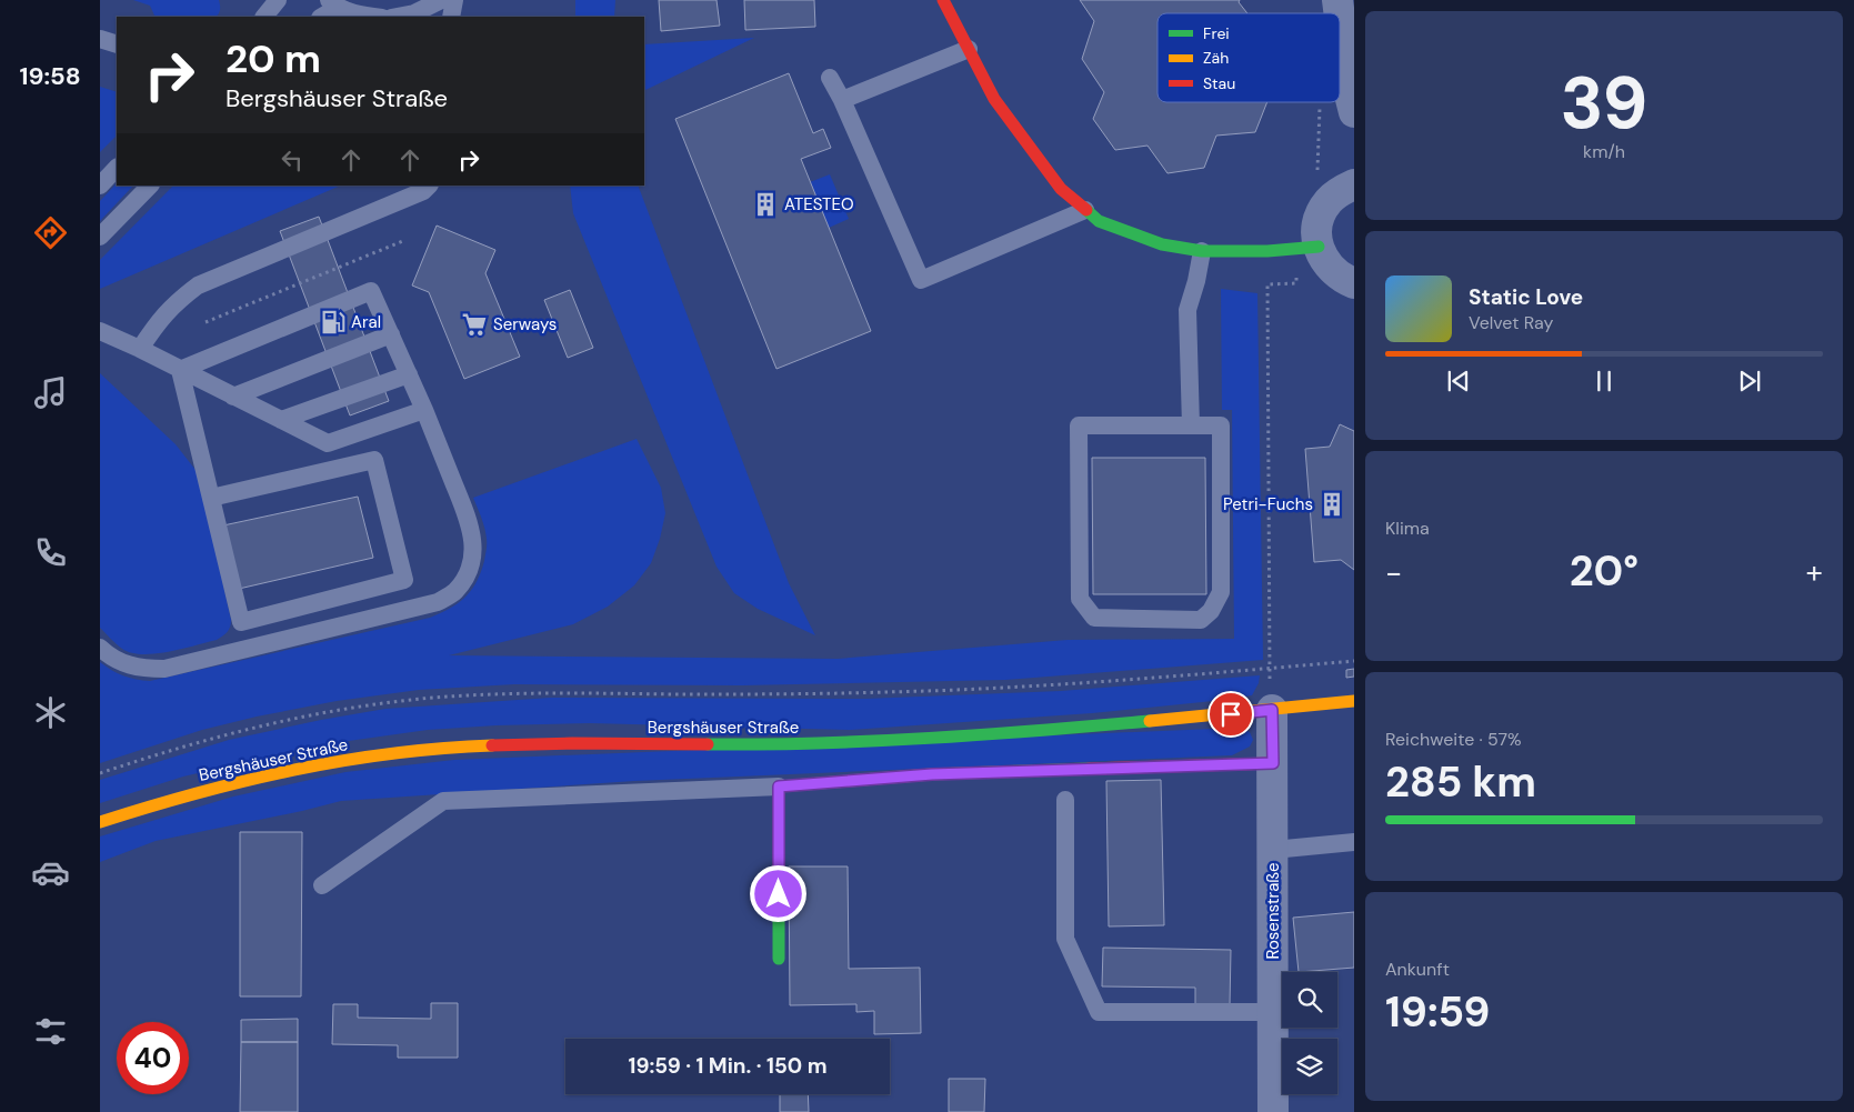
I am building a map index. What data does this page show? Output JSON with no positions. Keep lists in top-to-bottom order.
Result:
{
  "streets": {
    "main road": ["Bergshäuser Straße"],
    "street": ["Rosenstraße"]
  },
  "crossings": [
    ["Bergshäuser Straße", "Rosenstraße"]
  ],
  "places": {
    "building": ["ATESTEO", "Petri-Fuchs"],
    "fuel station": ["Aral"],
    "supermarket": ["Serways"]
  },
  "legend": ["Frei", "Zäh", "Stau"],
  "page": {
    "tabs": "19:58",
    "tile": [
      ["39", "km/h"],
      "Klima",
      ["Reichweite · 57%", "285 km"],
      ["Ankunft", "19:59"]
    ],
    "turn": ["20 m", "Bergshäuser Straße"],
    "song": ["Static Love", "Velvet Ray"],
    "heat": ["−", "20°", "+"],
    "limit": "40",
    "trip": "19:59 · 1 Min. · 150 m"
  }
}
